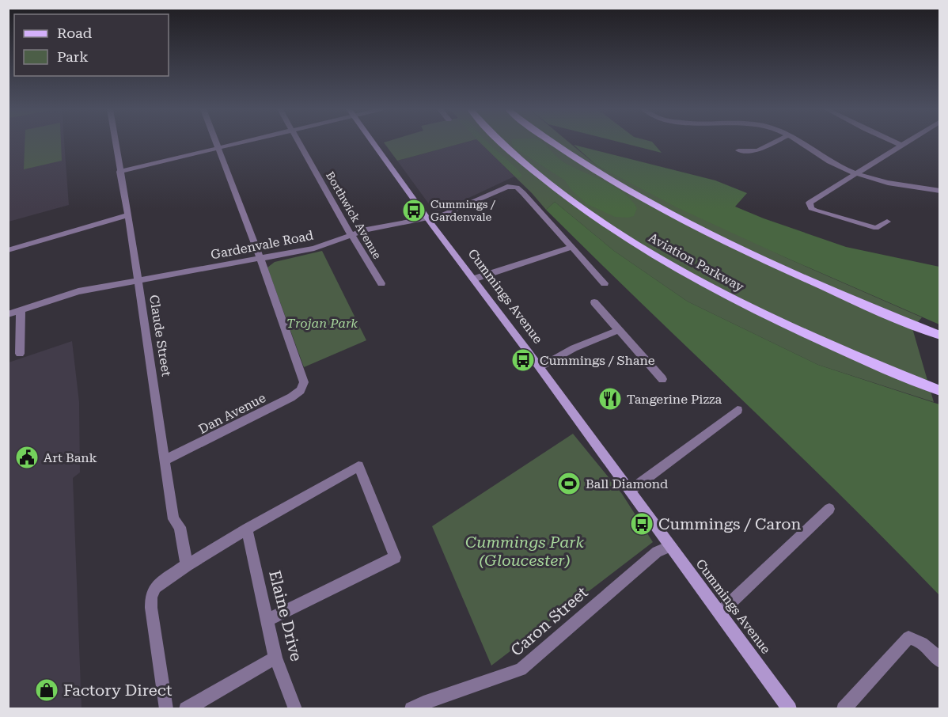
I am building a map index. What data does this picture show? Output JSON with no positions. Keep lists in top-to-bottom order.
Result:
{
  "streets": {
    "main road": ["Aviation Parkway"],
    "street": [
      "Borthwick Avenue",
      "Gardenvale Road",
      "Cummings Avenue",
      "Claude Street",
      "Dan Avenue",
      "Elaine Drive",
      "Caron Street"
    ]
  },
  "crossings": [
    ["Borthwick Avenue", "Gardenvale Road"],
    ["Gardenvale Road", "Cummings Avenue"],
    ["Gardenvale Road", "Claude Street"],
    ["Gardenvale Road", "Dan Avenue"],
    ["Cummings Avenue", "Caron Street"],
    ["Claude Street", "Dan Avenue"]
  ],
  "parks": ["Trojan Park", "Cummings Park (Gloucester)"],
  "places": {
    "bus stop": ["Cummings / Gardenvale", "Cummings / Shane", "Cummings / Caron"],
    "restaurant": ["Tangerine Pizza"],
    "public building": ["Art Bank"],
    "sports": ["Ball Diamond"],
    "shop": ["Factory Direct"]
  },
  "legend": ["Road", "Park"]
}
